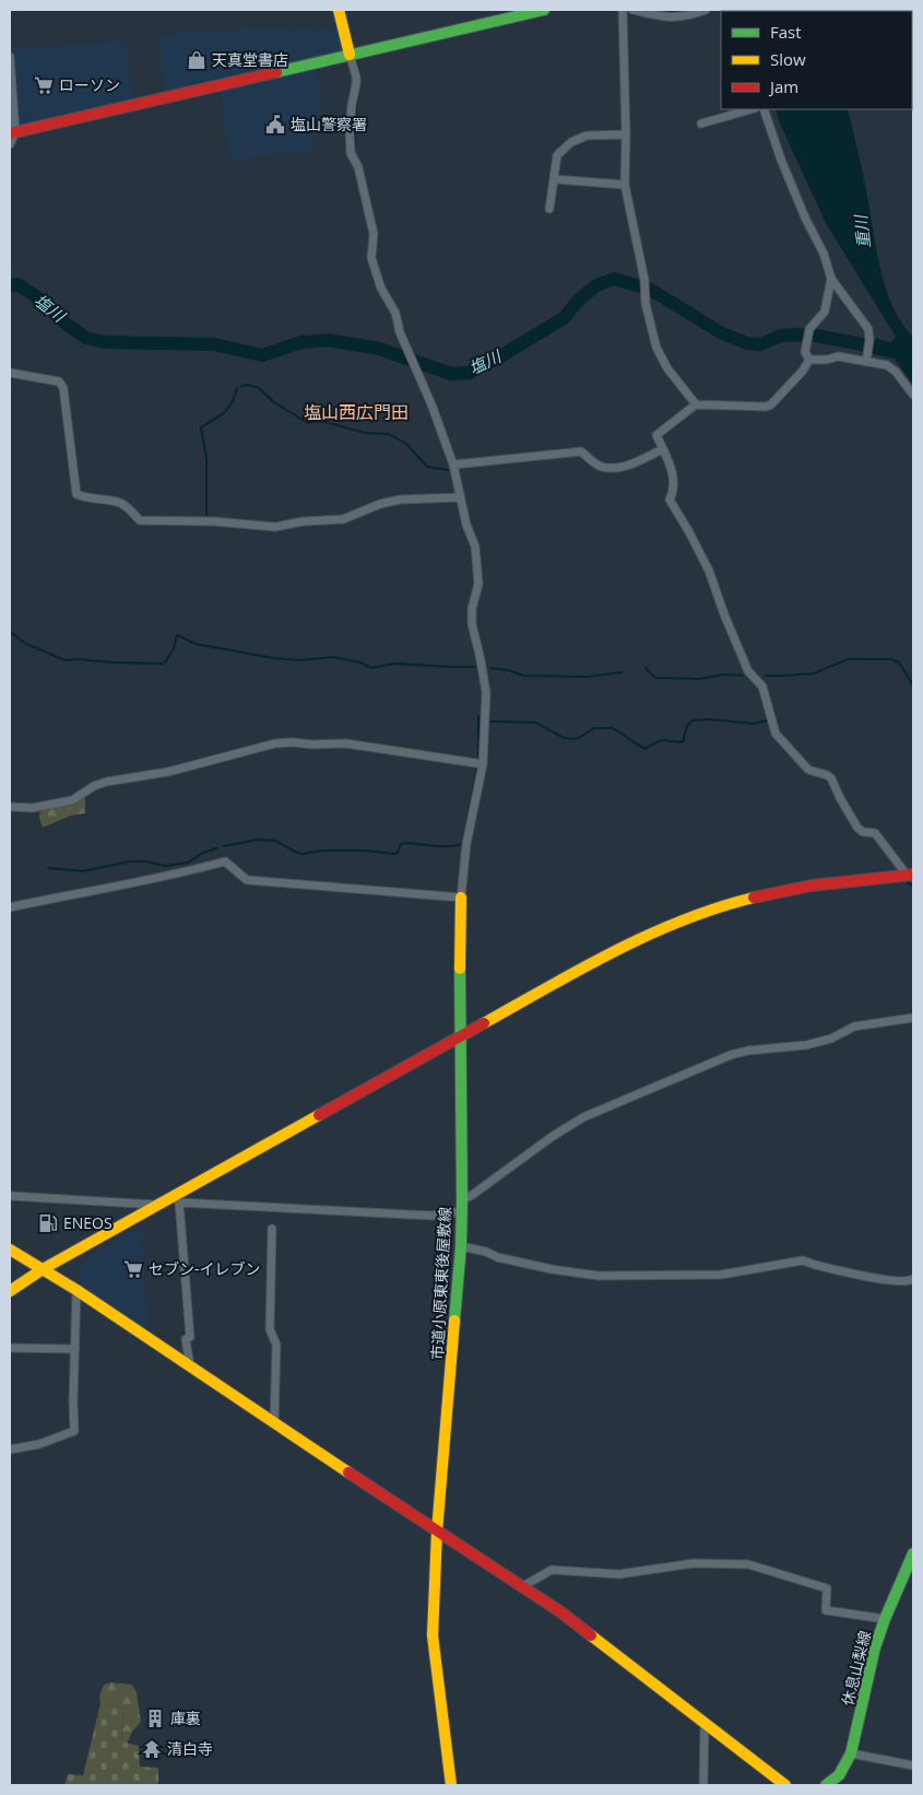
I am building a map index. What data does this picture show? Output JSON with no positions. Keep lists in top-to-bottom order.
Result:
{
  "streets": {
    "street": ["市道小原東東後屋敷線", "休息山梨線"]
  },
  "districts": ["塩山西広門田"],
  "water": ["重川", "塩川"],
  "places": {
    "shop": ["天真堂書店"],
    "supermarket": ["ローソン", "セブン-イレブン"],
    "public building": ["塩山警察署"],
    "fuel station": ["ENEOS"],
    "building": ["庫裏"],
    "temple": ["清白寺"]
  },
  "legend": ["Fast", "Slow", "Jam"]
}
